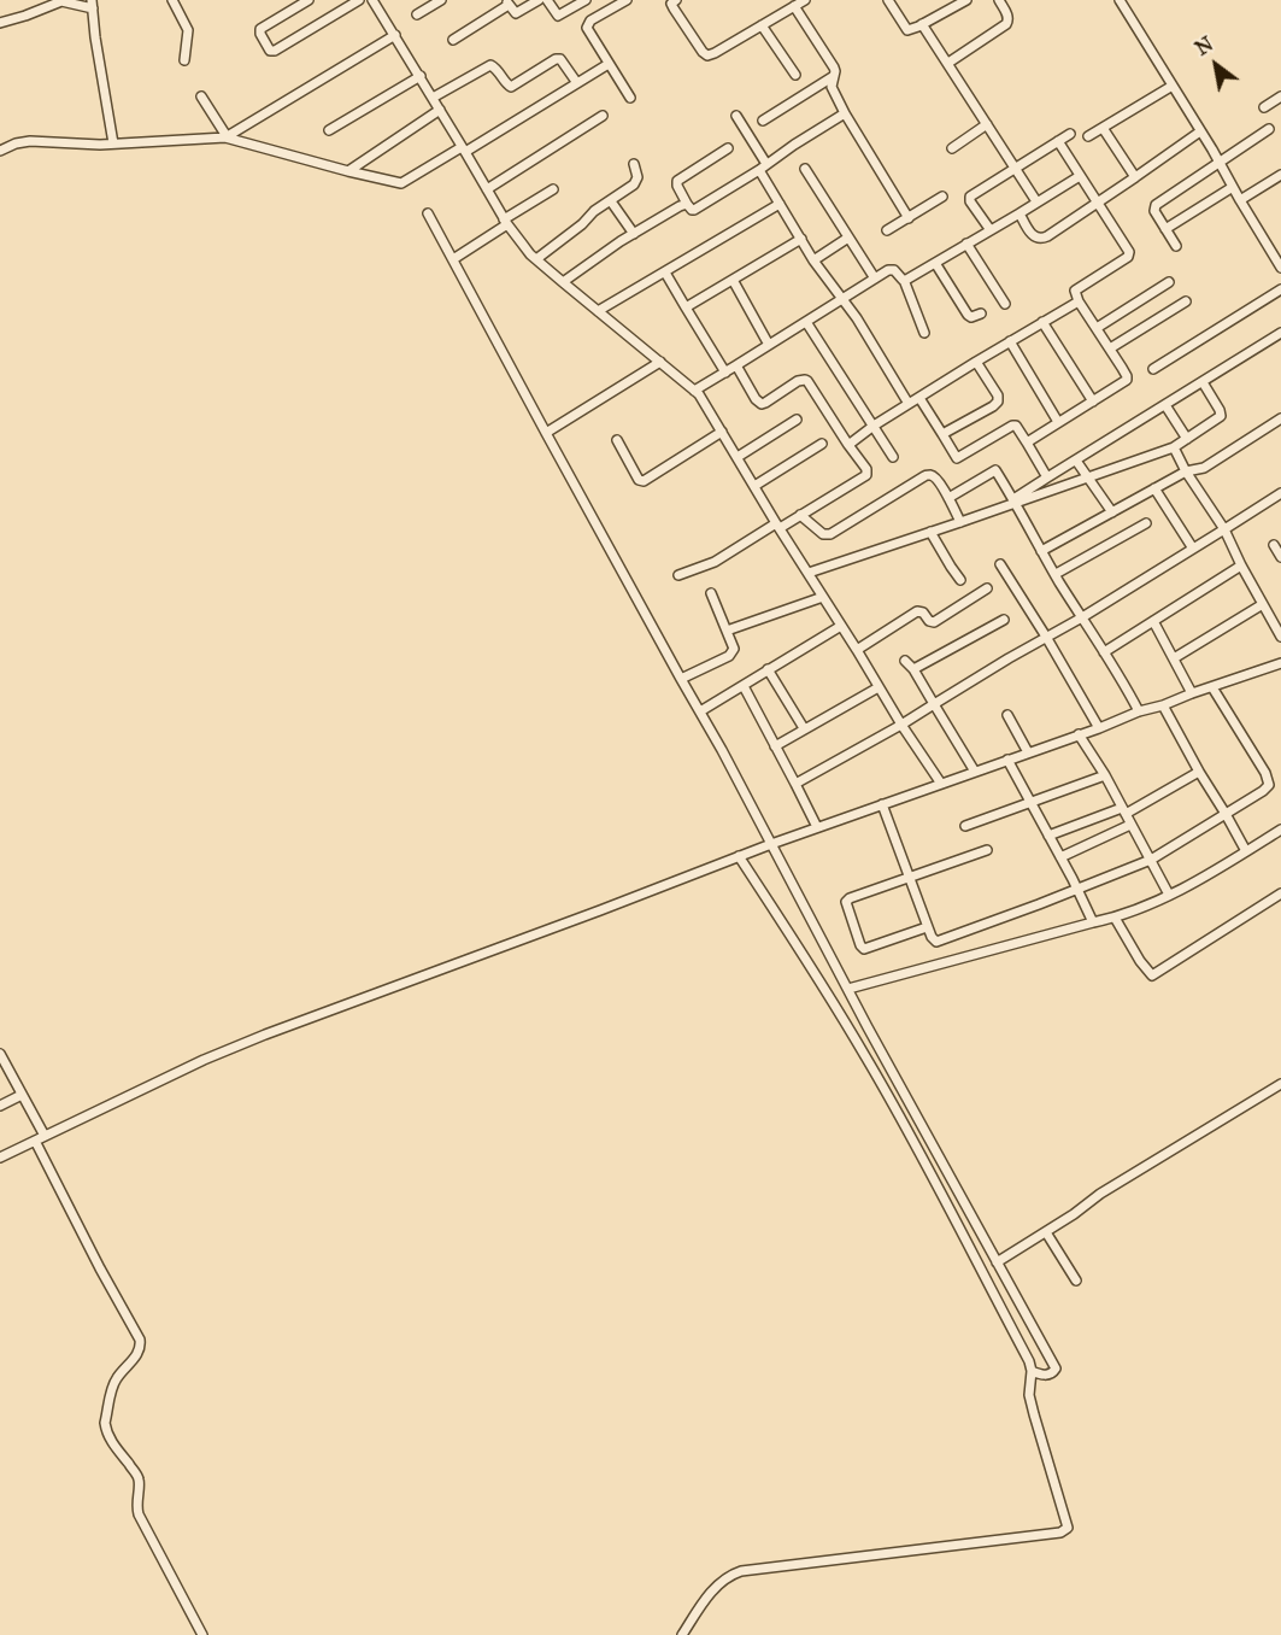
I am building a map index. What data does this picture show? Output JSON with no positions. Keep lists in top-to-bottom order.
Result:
{
  "north": "top left"
}
